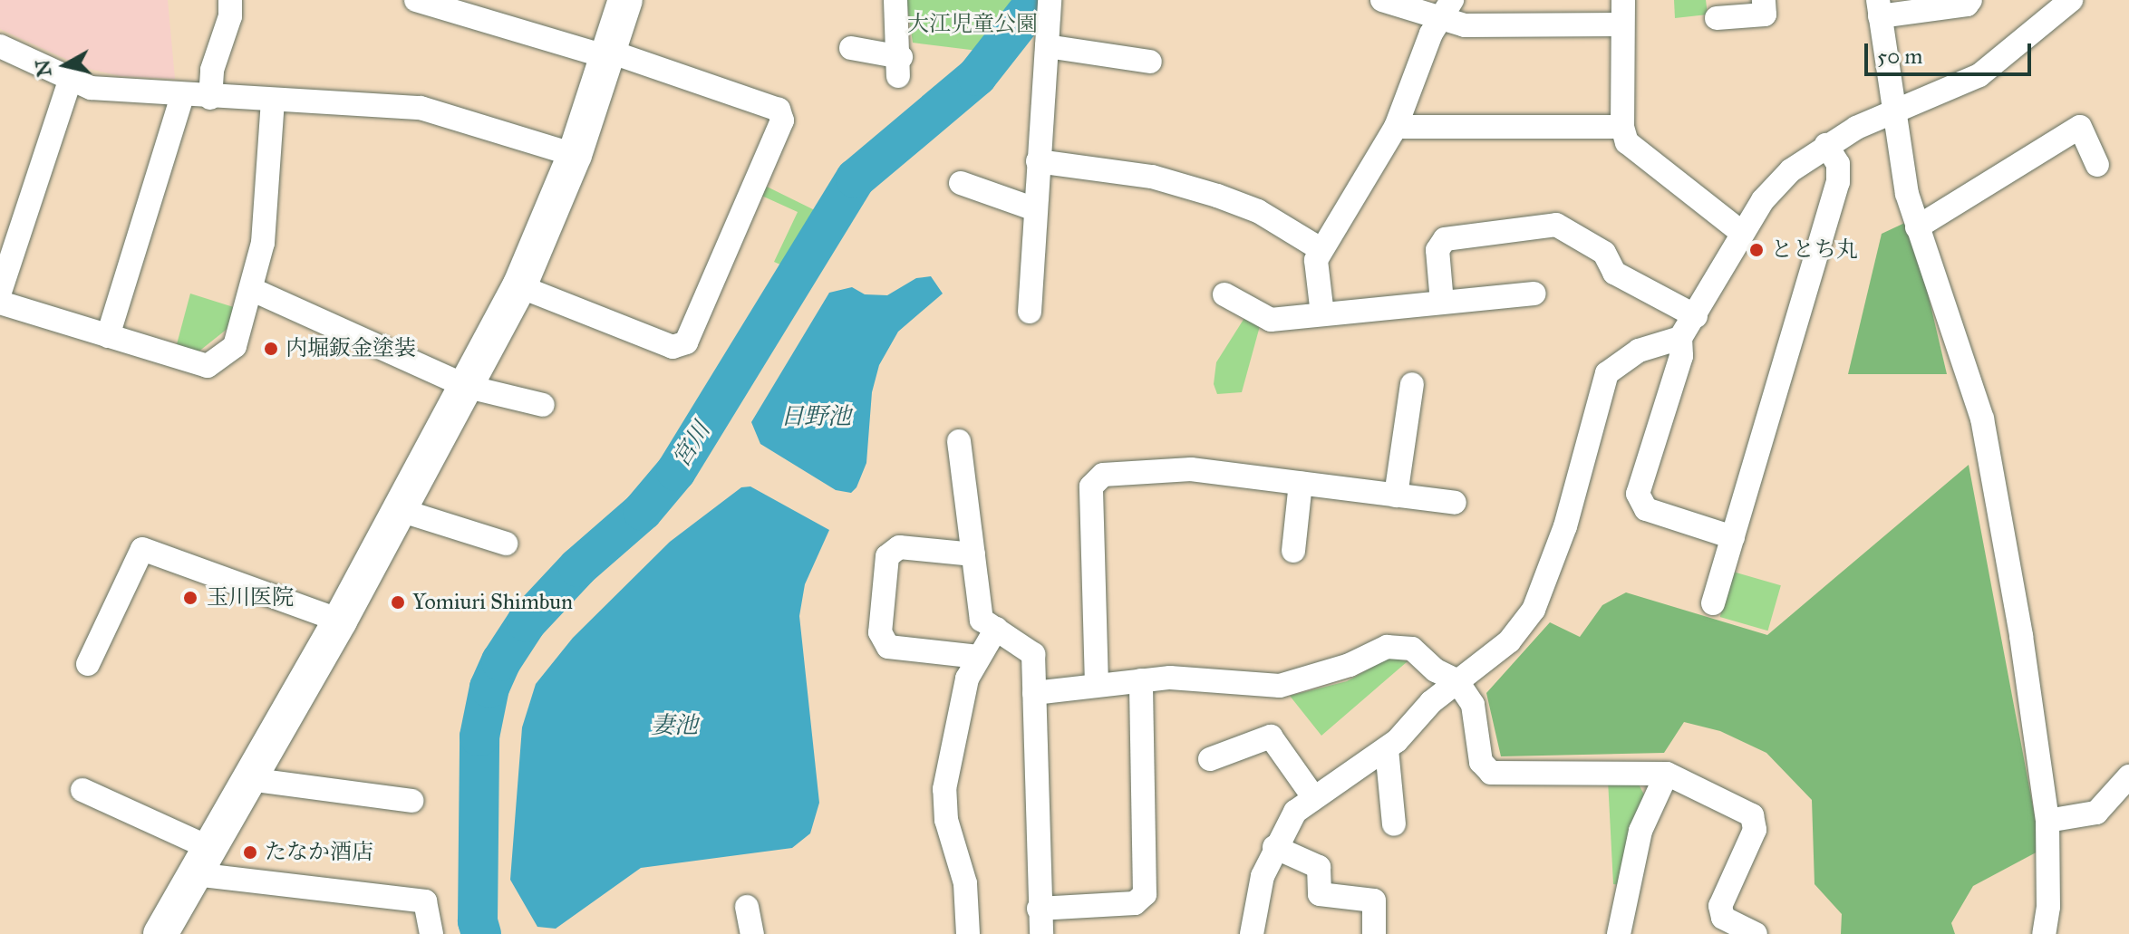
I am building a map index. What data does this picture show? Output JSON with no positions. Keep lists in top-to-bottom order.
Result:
{
  "water": ["日野池", "宮川", "妻池"],
  "parks": ["大江児童公園"],
  "places": [
    "ととち丸",
    "内堀鈑金塗装",
    "玉川医院",
    "Yomiuri Shimbun",
    "たなか酒店"
  ],
  "scale_bar": "50 m",
  "north": "left"
}
